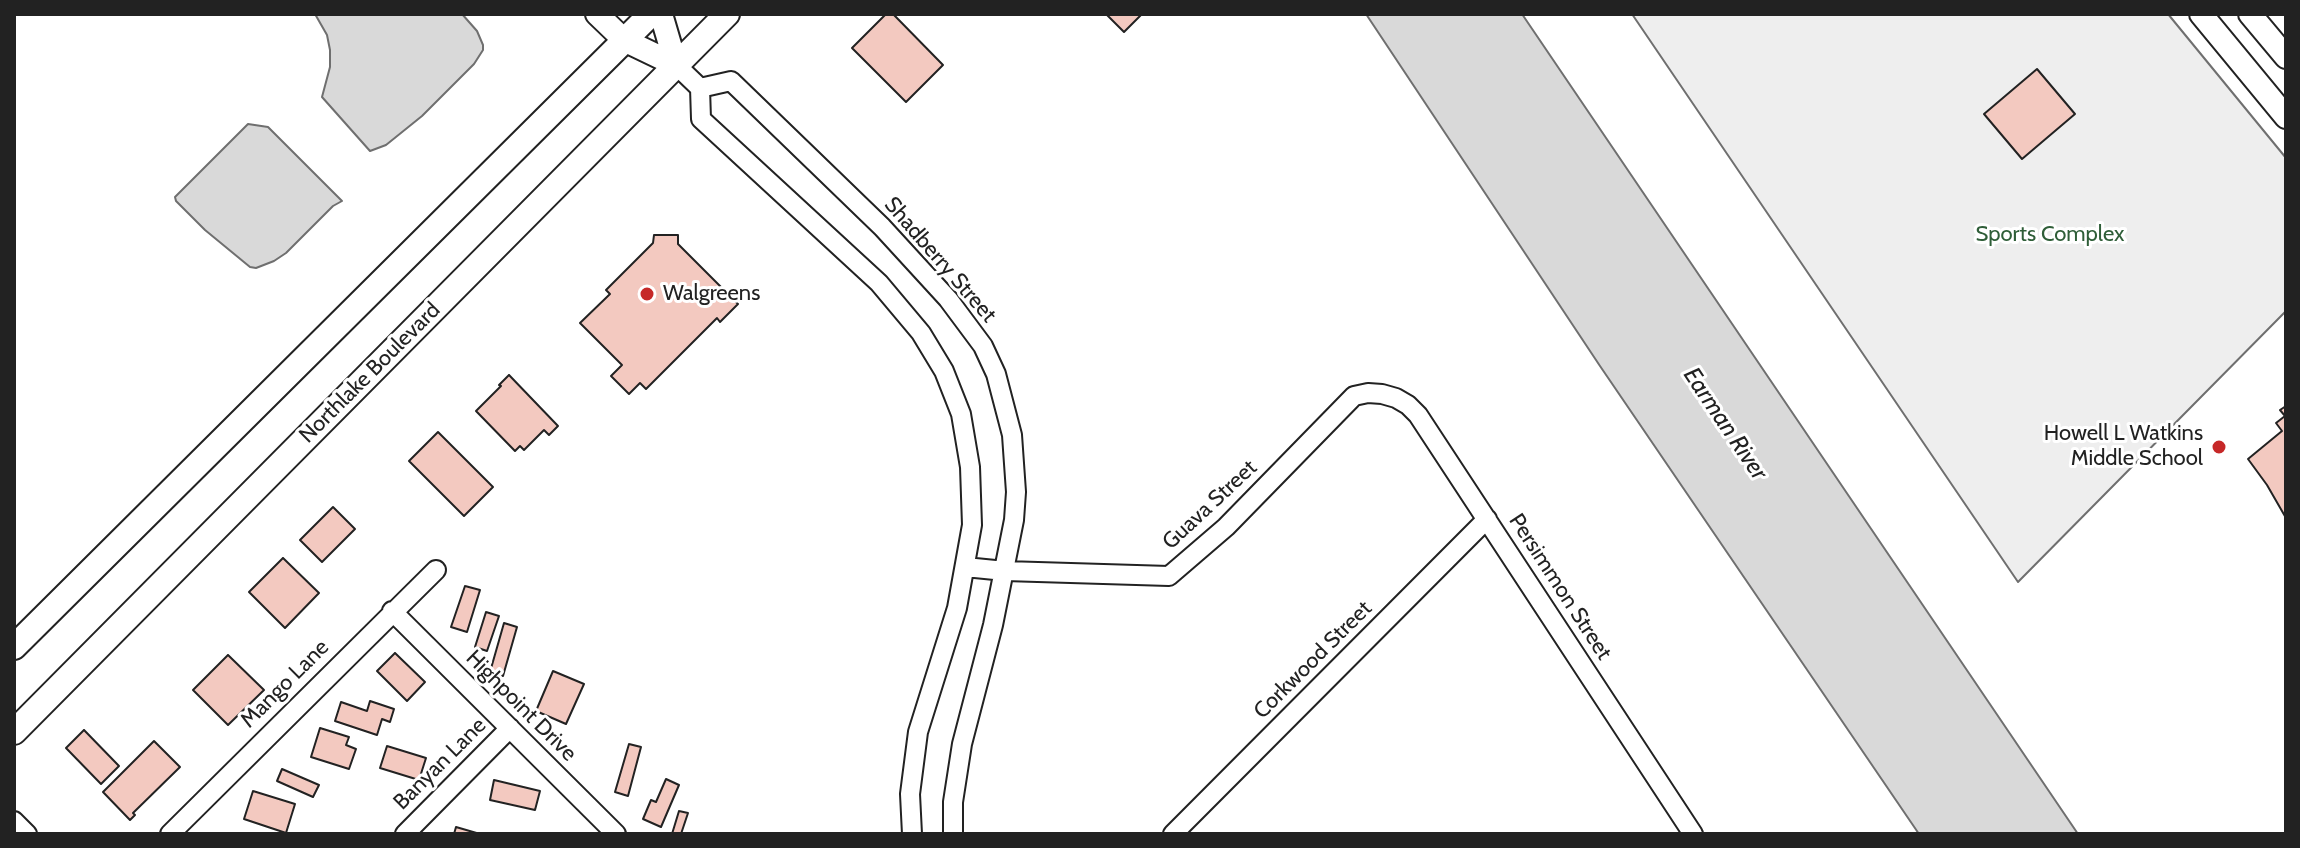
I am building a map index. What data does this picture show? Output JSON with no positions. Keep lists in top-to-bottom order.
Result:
{
  "streets": {
    "main road": ["Northlake Boulevard"],
    "street": [
      "Shadberry Street",
      "Guava Street",
      "Persimmon Street",
      "Corkwood Street",
      "Mango Lane",
      "Highpoint Drive",
      "Banyan Lane"
    ]
  },
  "crossings": [
    ["Shadberry Street", "Guava Street"],
    ["Guava Street", "Persimmon Street"],
    ["Persimmon Street", "Corkwood Street"],
    ["Mango Lane", "Highpoint Drive"],
    ["Highpoint Drive", "Banyan Lane"]
  ],
  "water": ["Earman River"],
  "parks": ["Sports Complex"],
  "places": ["Walgreens", "Howell L Watkins Middle School"]
}
